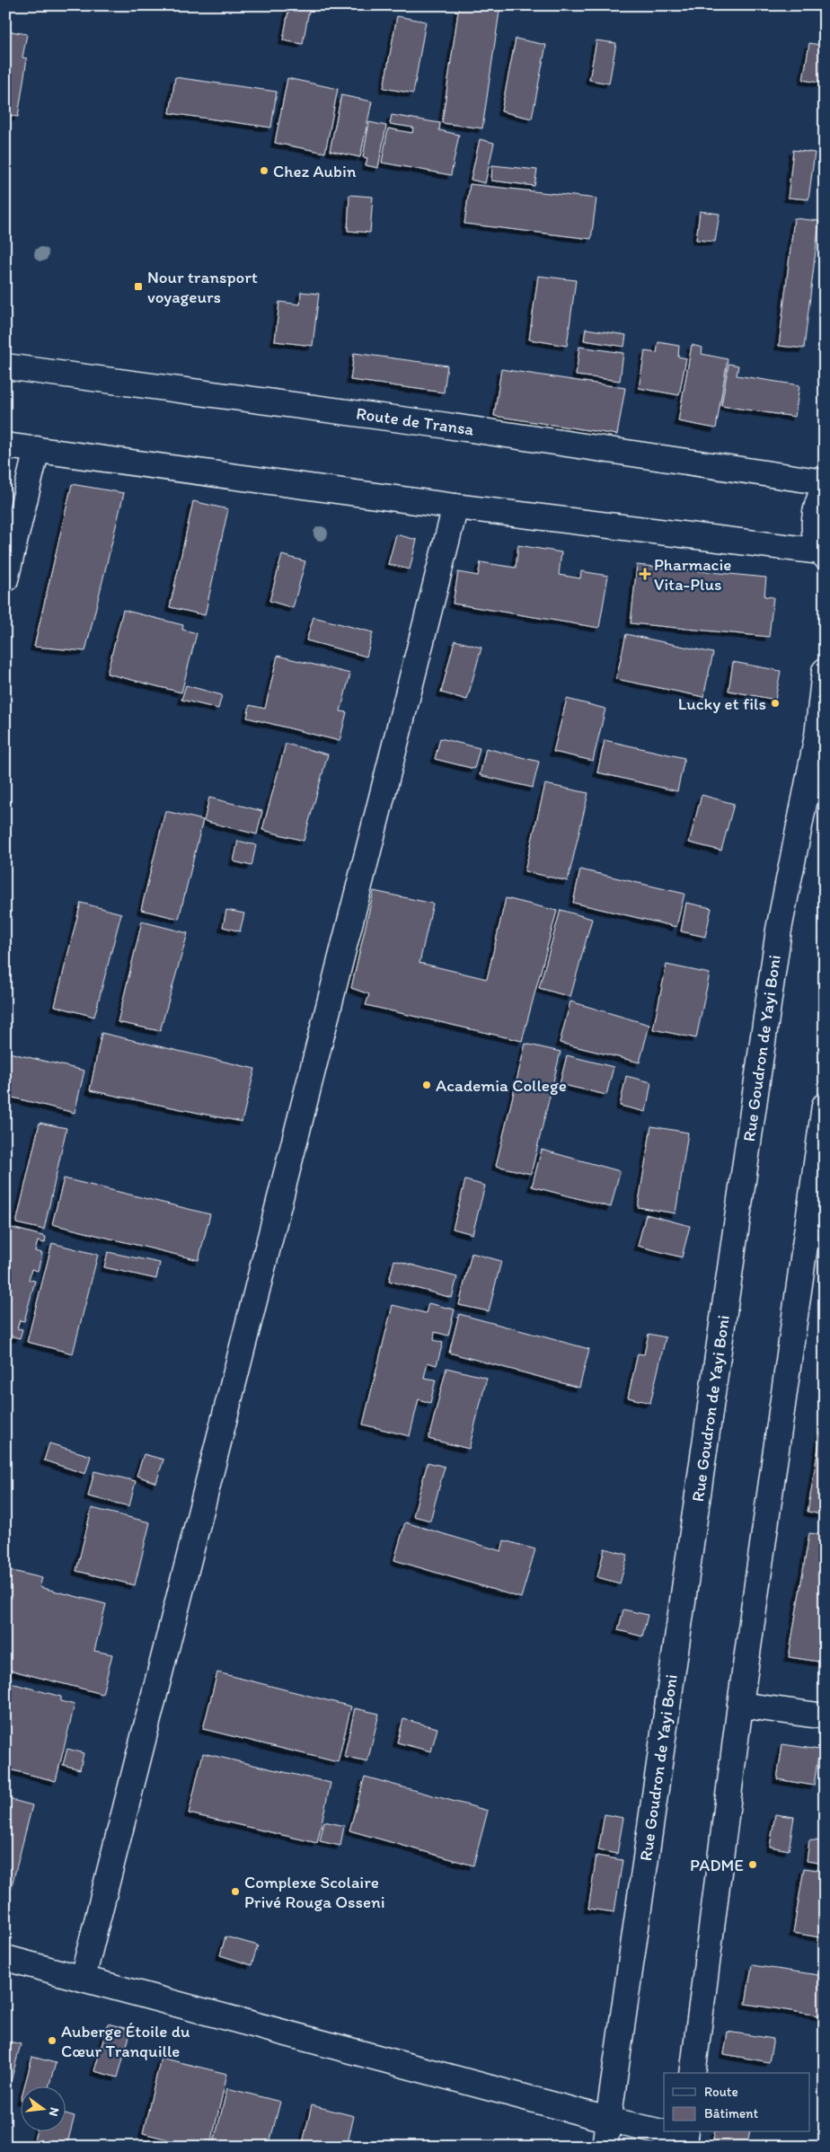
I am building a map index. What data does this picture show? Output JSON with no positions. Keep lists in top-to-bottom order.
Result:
{
  "streets": {
    "street": ["Route de Transa", "Rue Goudron de Yayi Boni"]
  },
  "places": {
    "other": [
      "Chez Aubin",
      "Lucky et fils",
      "Academia College",
      "PADME",
      "Complexe Scolaire Privé Rouga Osseni",
      "Auberge Étoile du Cœur Tranquille"
    ],
    "transit": ["Nour transport voyageurs"],
    "health": ["Pharmacie Vita-Plus"]
  },
  "legend": ["Route", "Bâtiment"],
  "north": "right"
}
